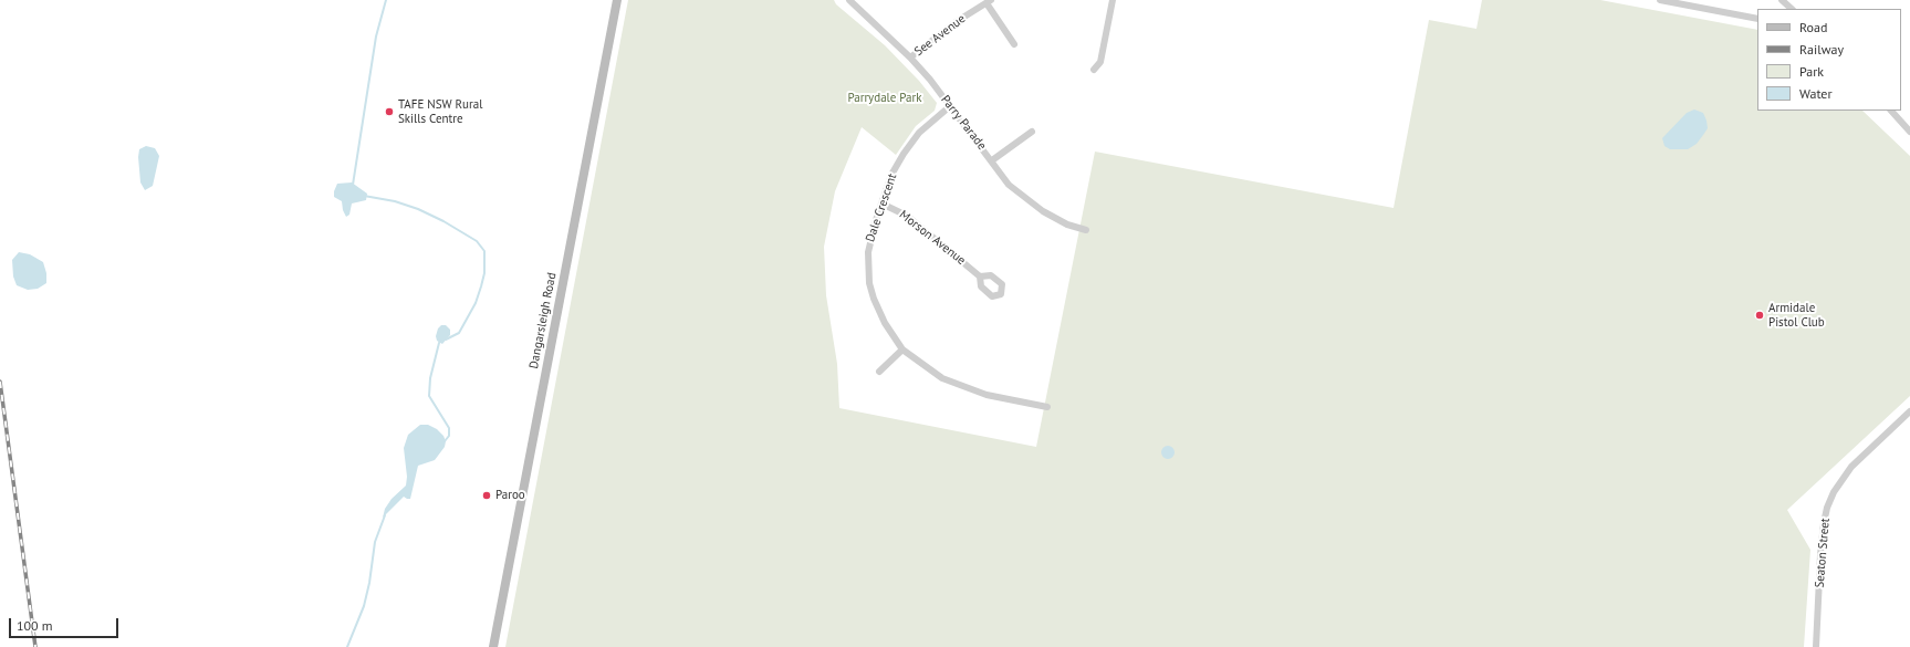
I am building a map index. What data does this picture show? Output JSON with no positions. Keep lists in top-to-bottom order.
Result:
{
  "streets": {
    "street": [
      "See Avenue",
      "Parry Parade",
      "Dale Crescent",
      "Morson Avenue",
      "Dangarsleigh Road",
      "Seaton Street"
    ]
  },
  "crossings": [
    ["See Avenue", "Parry Parade"],
    ["Parry Parade", "Dale Crescent"],
    ["Dale Crescent", "Morson Avenue"]
  ],
  "parks": ["Parrydale Park"],
  "places": ["TAFE NSW Rural Skills Centre", "Armidale Pistol Club", "Paroo"],
  "legend": [
    "Road",
    "Railway",
    "Park",
    "Water"
  ],
  "scale_bar": "100 m"
}
